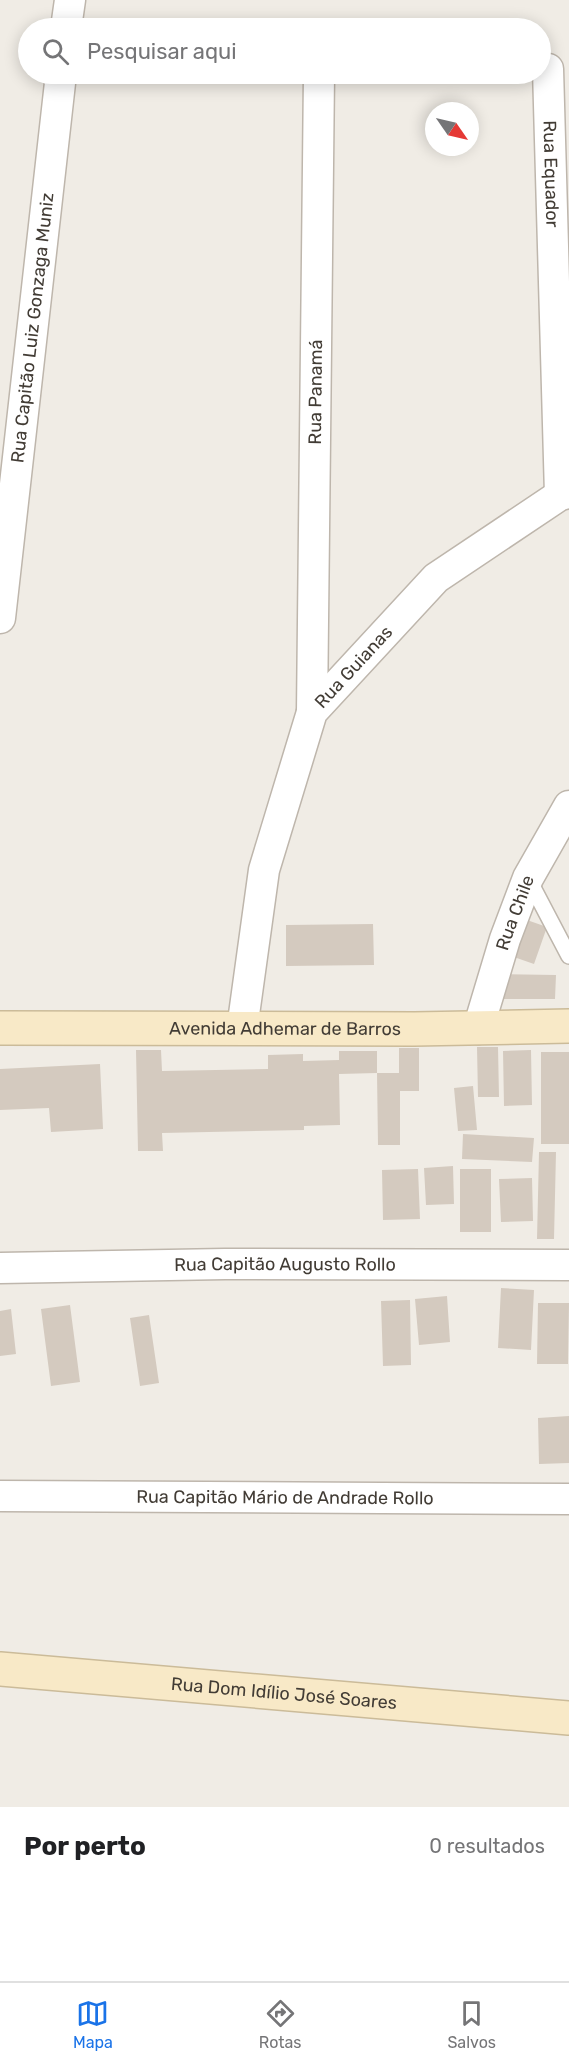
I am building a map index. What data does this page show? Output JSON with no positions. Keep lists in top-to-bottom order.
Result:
{
  "streets": {
    "main road": ["Avenida Adhemar de Barros", "Rua Dom Idílio José Soares"],
    "street": [
      "Rua Equador",
      "Rua Capitão Luiz Gonzaga Muniz",
      "Rua Panamá",
      "Rua Guianas",
      "Rua Chile",
      "Rua Capitão Augusto Rollo",
      "Rua Capitão Mário de Andrade Rollo"
    ]
  },
  "crossings": [
    ["Rua Equador", "Rua Guianas"],
    ["Rua Panamá", "Rua Guianas"],
    ["Rua Guianas", "Avenida Adhemar de Barros"],
    ["Rua Chile", "Avenida Adhemar de Barros"]
  ],
  "north": "bottom right",
  "page": {
    "search": "Pesquisar aqui",
    "heading": ["Por perto", "0 resultados"],
    "nav": ["Mapa", "Rotas", "Salvos"]
  }
}
